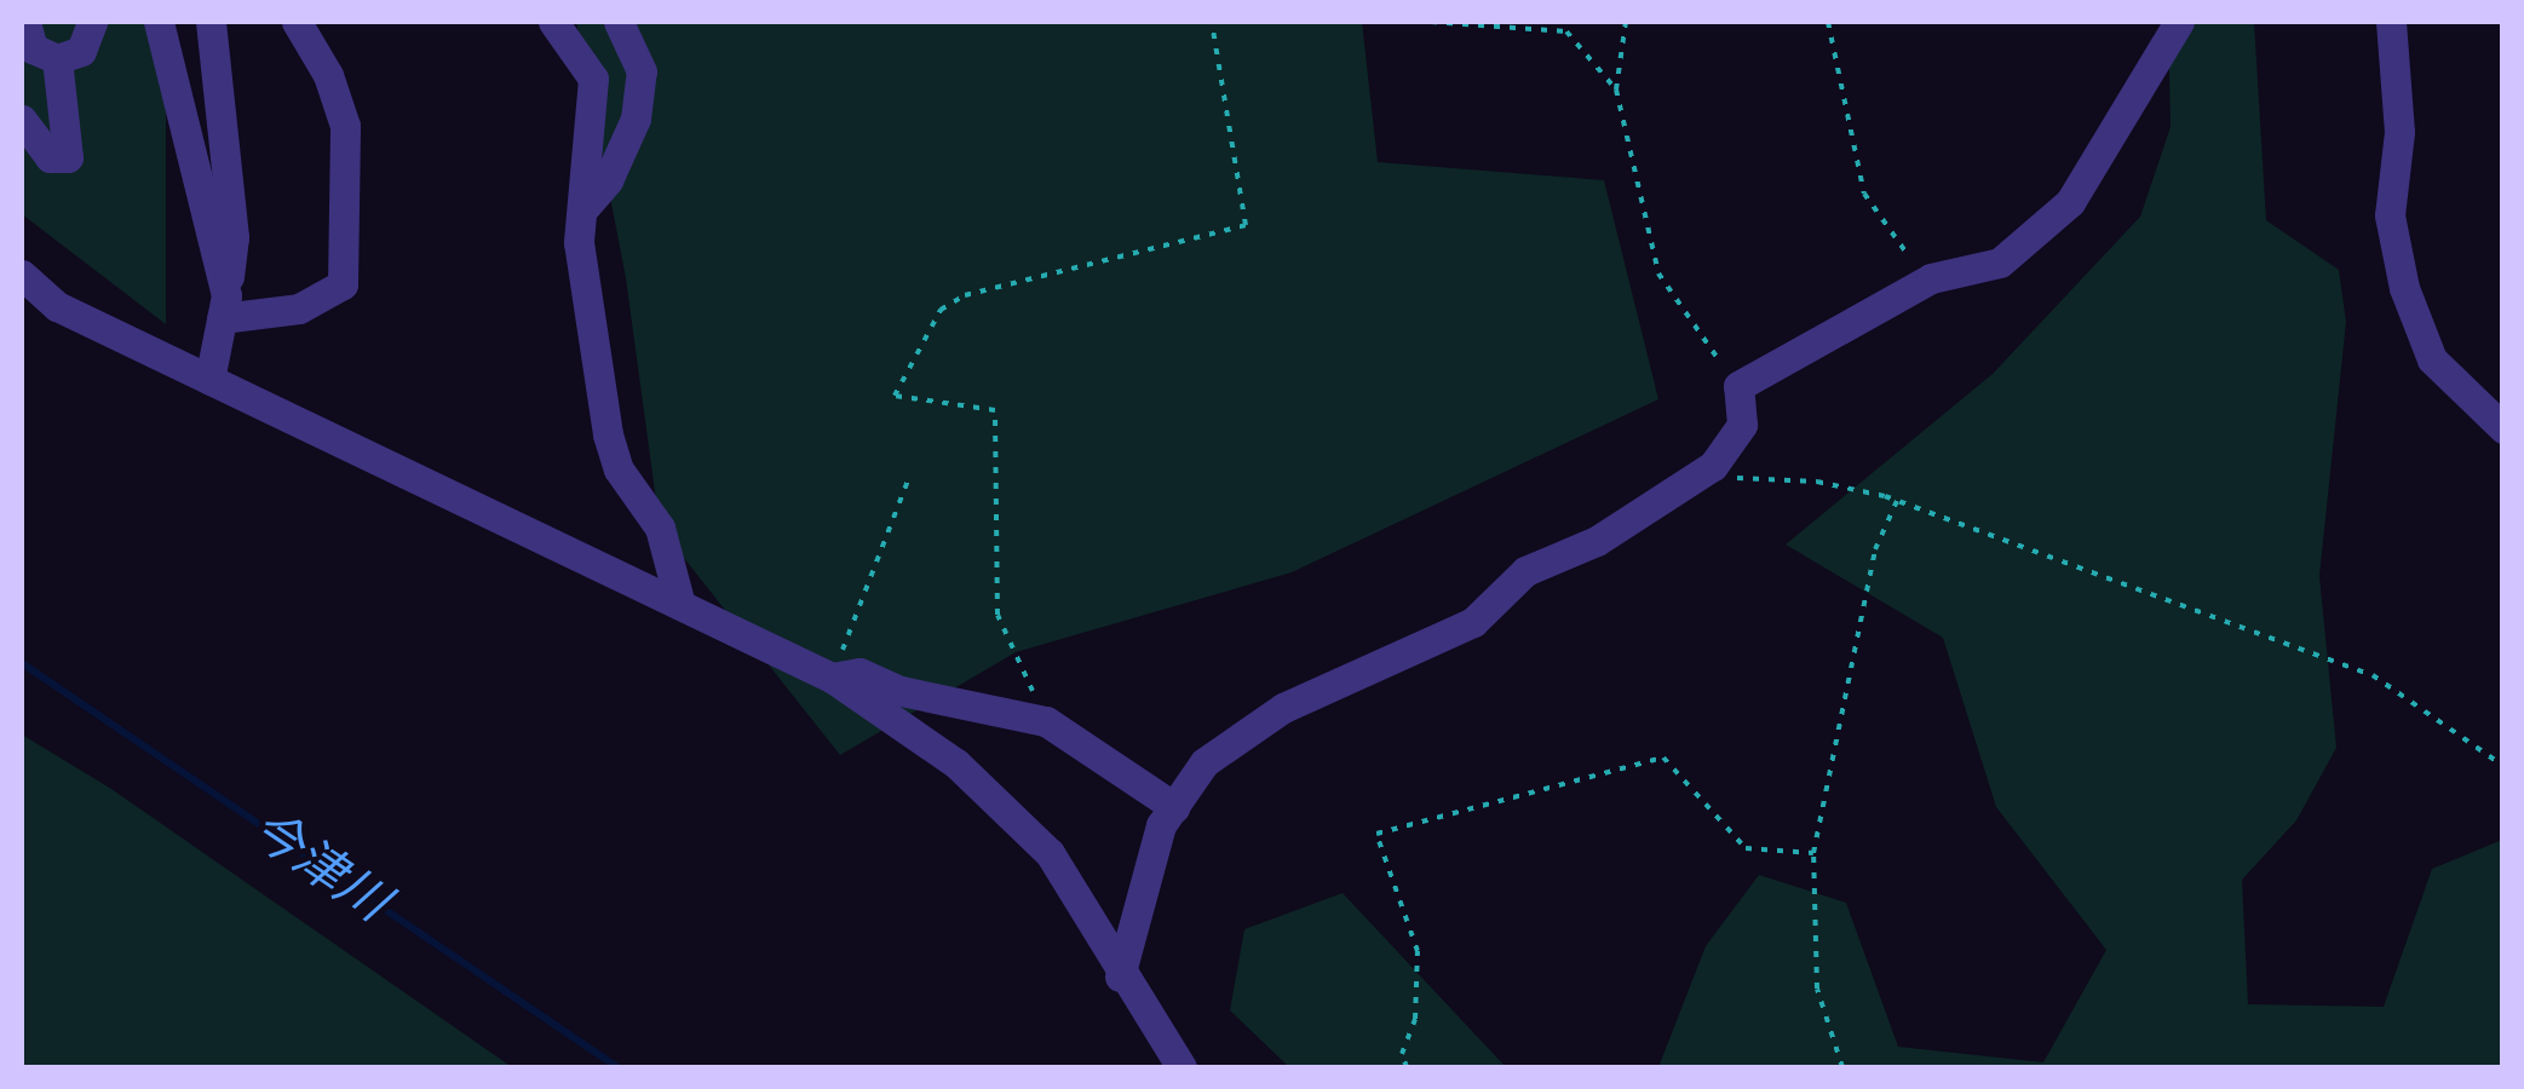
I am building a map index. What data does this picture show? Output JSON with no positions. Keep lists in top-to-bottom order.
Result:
{
  "water": ["今津川"]
}
